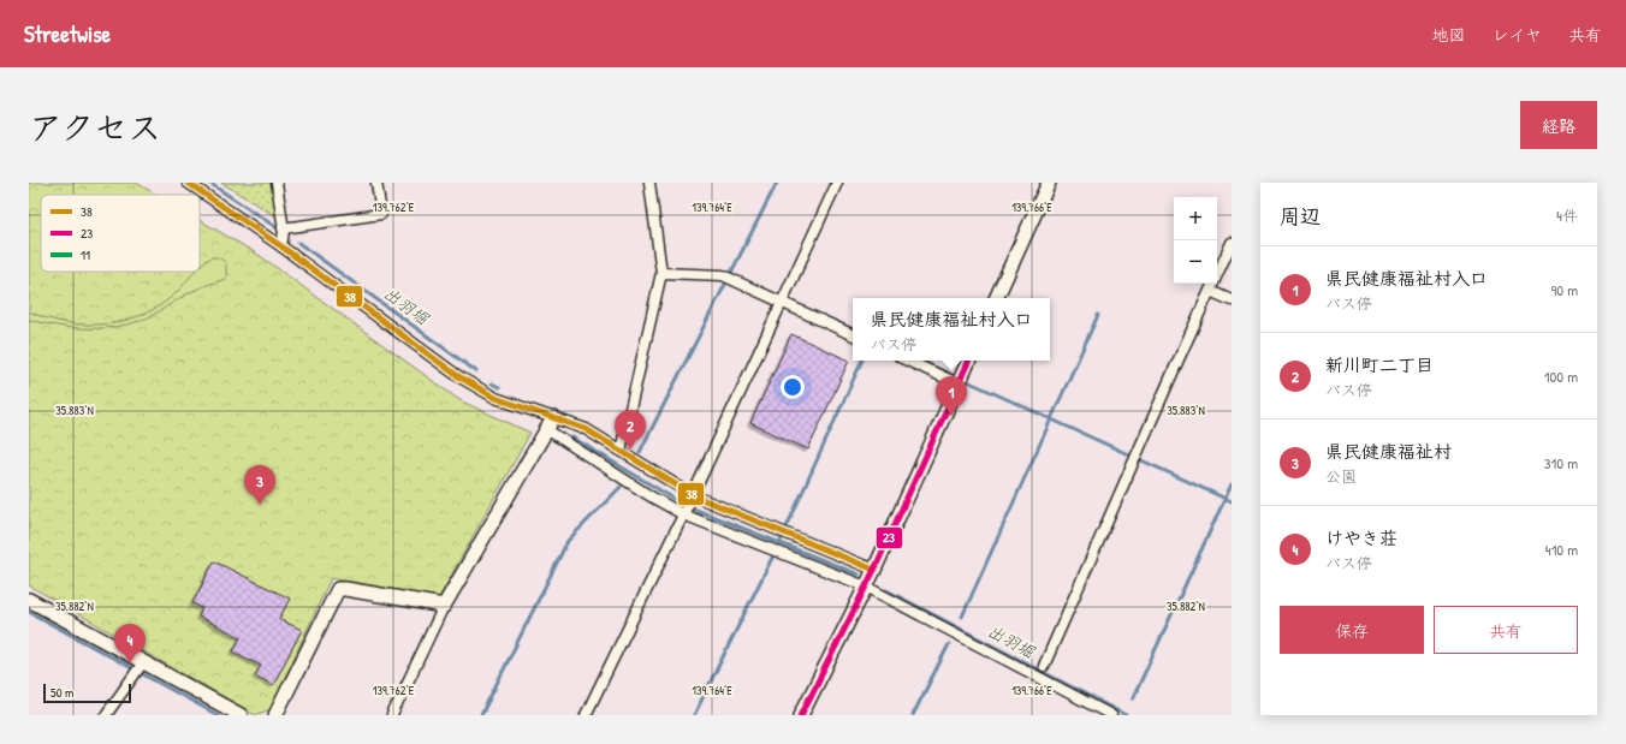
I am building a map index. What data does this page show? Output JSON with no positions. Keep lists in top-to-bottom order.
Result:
{
  "water": ["出羽堀"],
  "lines": ["transit line 38", "transit line 23"],
  "legend": ["38", "23", "11"],
  "scale_bar": "50 m",
  "page": {
    "header": "Streetwise",
    "nav": ["地図", "レイヤ", "共有"],
    "title": "アクセス",
    "buttons": [
      "経路",
      ["保存", "共有"]
    ],
    "heading": ["周辺", "4件"],
    "map_buttons": ["+", "−"],
    "list": [
      {
        "mark": "1",
        "name": "県民健康福祉村入口",
        "note": "バス停",
        "value": "90 m"
      },
      {
        "mark": "2",
        "name": "新川町二丁目",
        "note": "バス停",
        "value": "100 m"
      },
      {
        "mark": "3",
        "name": "県民健康福祉村",
        "note": "公園",
        "value": "310 m"
      },
      {
        "mark": "4",
        "name": "けやき荘",
        "note": "バス停",
        "value": "410 m"
      }
    ],
    "popup": ["県民健康福祉村入口", "バス停"],
    "pins": [
      "1",
      "2",
      "3",
      "4"
    ],
    "scale": "50 m"
  },
  "coordinates": [
    "139.762°E",
    "139.764°E",
    "139.766°E",
    "35.883°N",
    "35.882°N"
  ]
}
